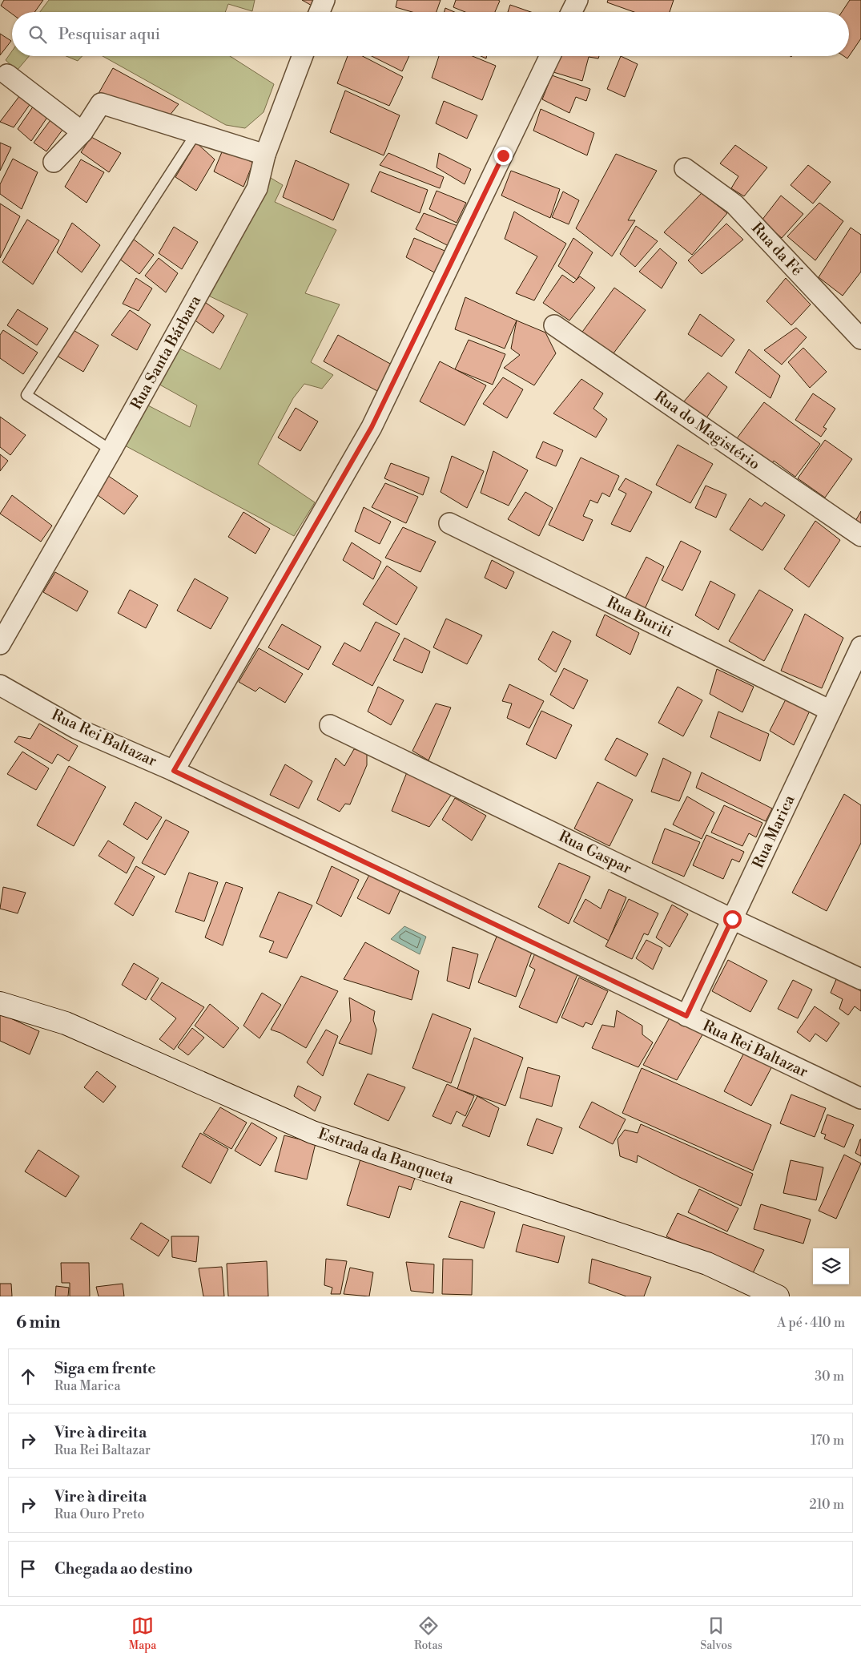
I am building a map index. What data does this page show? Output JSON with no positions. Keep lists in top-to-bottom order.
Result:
{
  "streets": {
    "street": [
      "Rua da Fé",
      "Rua Santa Bárbara",
      "Rua do Magistério",
      "Rua Buriti",
      "Rua Rei Baltazar",
      "Rua Marica",
      "Rua Gaspar",
      "Estrada da Banqueta"
    ]
  },
  "crossings": [
    ["Rua Buriti", "Rua Marica"],
    ["Rua Rei Baltazar", "Rua Marica"],
    ["Rua Marica", "Rua Gaspar"]
  ],
  "page": {
    "search": "Pesquisar aqui",
    "heading": ["6 min", "A pé · 410 m"],
    "list": [
      ["Siga em frente", "Rua Marica", "30 m"],
      ["Vire à direita", "Rua Rei Baltazar", "170 m"],
      ["Vire à direita", "Rua Ouro Preto", "210 m"],
      "Chegada ao destino"
    ],
    "nav": ["Mapa", "Rotas", "Salvos"]
  }
}
